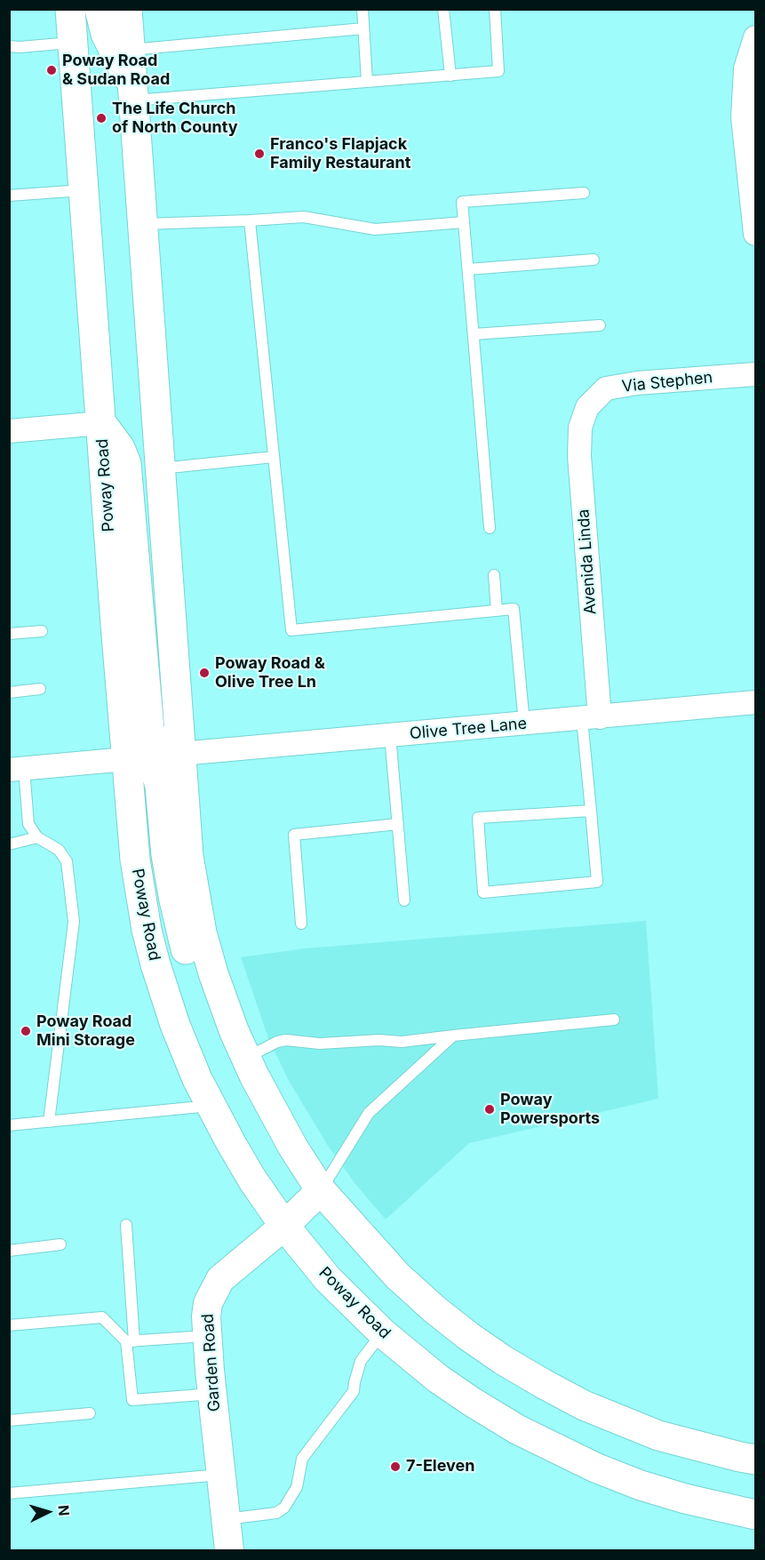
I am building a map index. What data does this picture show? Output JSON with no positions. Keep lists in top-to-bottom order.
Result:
{
  "streets": {
    "main road": ["Poway Road"],
    "street": [
      "Via Stephen",
      "Avenida Linda",
      "Olive Tree Lane",
      "Garden Road"
    ]
  },
  "crossings": [
    ["Via Stephen", "Avenida Linda"],
    ["Poway Road", "Garden Road"],
    ["Avenida Linda", "Olive Tree Lane"]
  ],
  "places": [
    "Poway Road & Sudan Road",
    "The Life Church of North County",
    "Franco's Flapjack Family Restaurant",
    "Poway Road & Olive Tree Ln",
    "Poway Road Mini Storage",
    "Poway Powersports",
    "7-Eleven"
  ],
  "north": "right"
}
